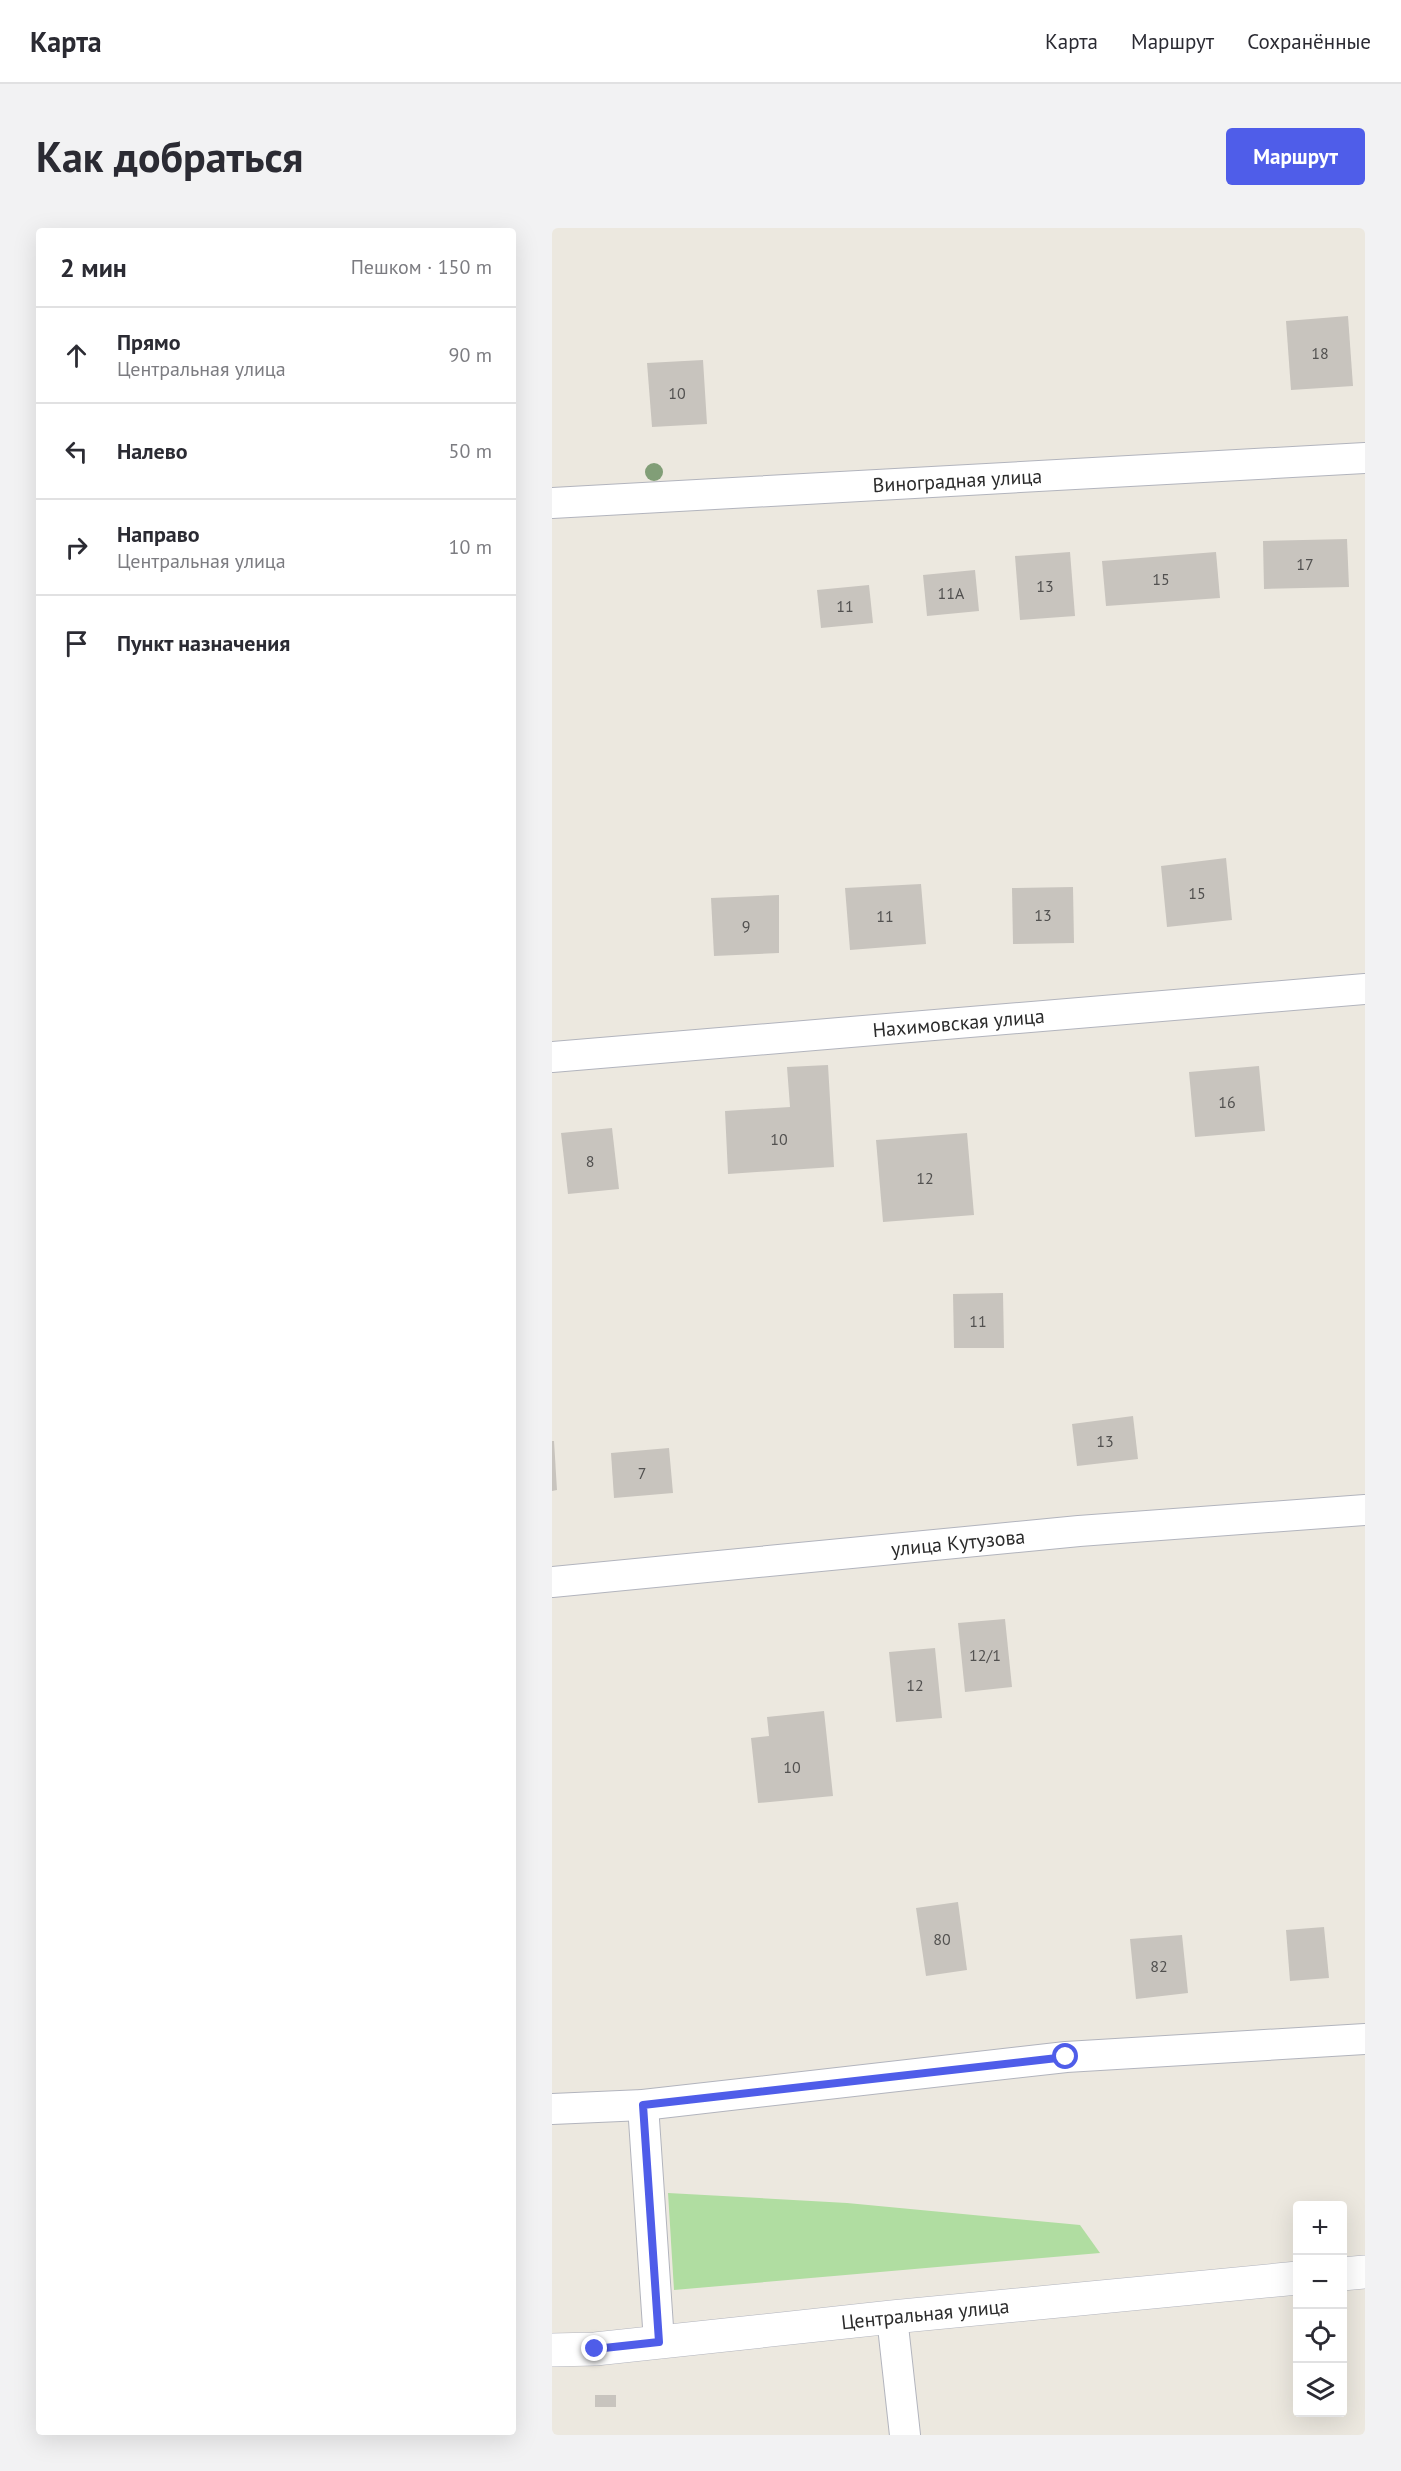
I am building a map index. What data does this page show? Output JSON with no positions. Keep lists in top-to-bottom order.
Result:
{
  "streets": {
    "main road": ["Центральная улица"],
    "street": ["Виноградная улица", "Нахимовская улица", "улица Кутузова"]
  },
  "house_numbers": [
    "18",
    "10",
    "17",
    "15",
    "13",
    "11А",
    "11",
    "15",
    "13",
    "11",
    "9",
    "16",
    "10",
    "8",
    "12",
    "11",
    "13",
    "7",
    "12/1",
    "12",
    "10",
    "80",
    "82"
  ],
  "page": {
    "header": "Карта",
    "nav": ["Карта", "Маршрут", "Сохранённые"],
    "buttons": "Маршрут",
    "title": "Как добраться",
    "heading": ["2 мин", "Пешком · 150 m"],
    "list": [
      ["Прямо", "Центральная улица", "90 m"],
      ["Налево", "50 m"],
      ["Направо", "Центральная улица", "10 m"],
      "Пункт назначения"
    ],
    "map_buttons": ["+", "−"]
  }
}
